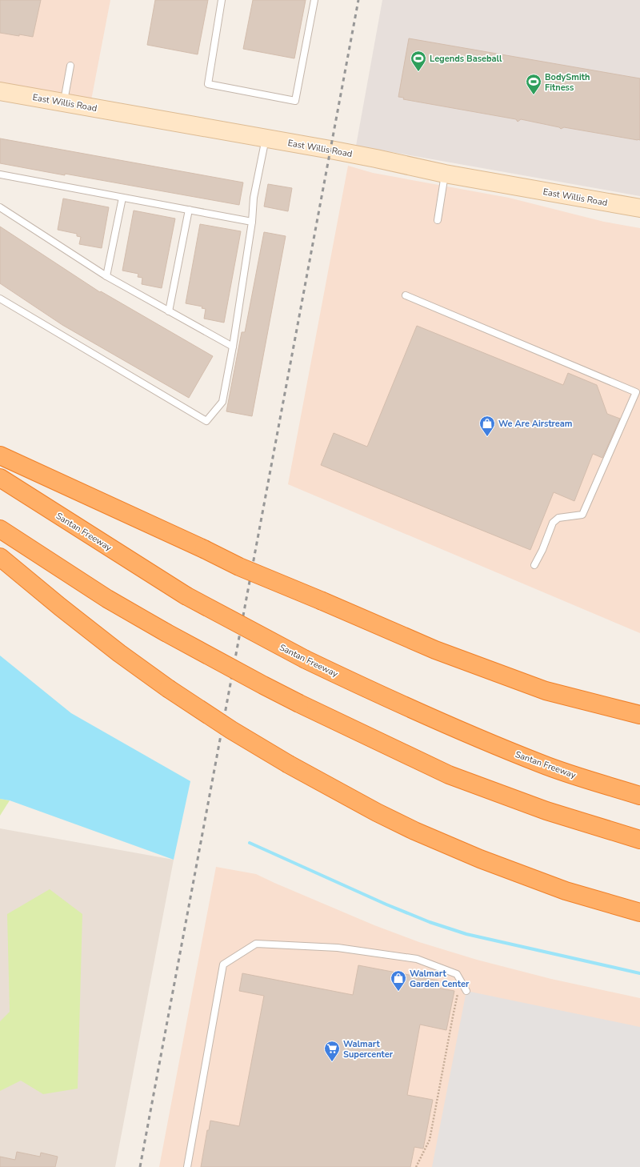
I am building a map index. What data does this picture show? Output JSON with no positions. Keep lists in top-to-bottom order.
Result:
{
  "streets": {
    "highway": ["Santan Freeway"],
    "street": ["East Willis Road"]
  },
  "places": {
    "sports": ["Legends Baseball", "BodySmith Fitness"],
    "shop": ["We Are Airstream", "Walmart Garden Center"],
    "supermarket": ["Walmart Supercenter"]
  }
}
